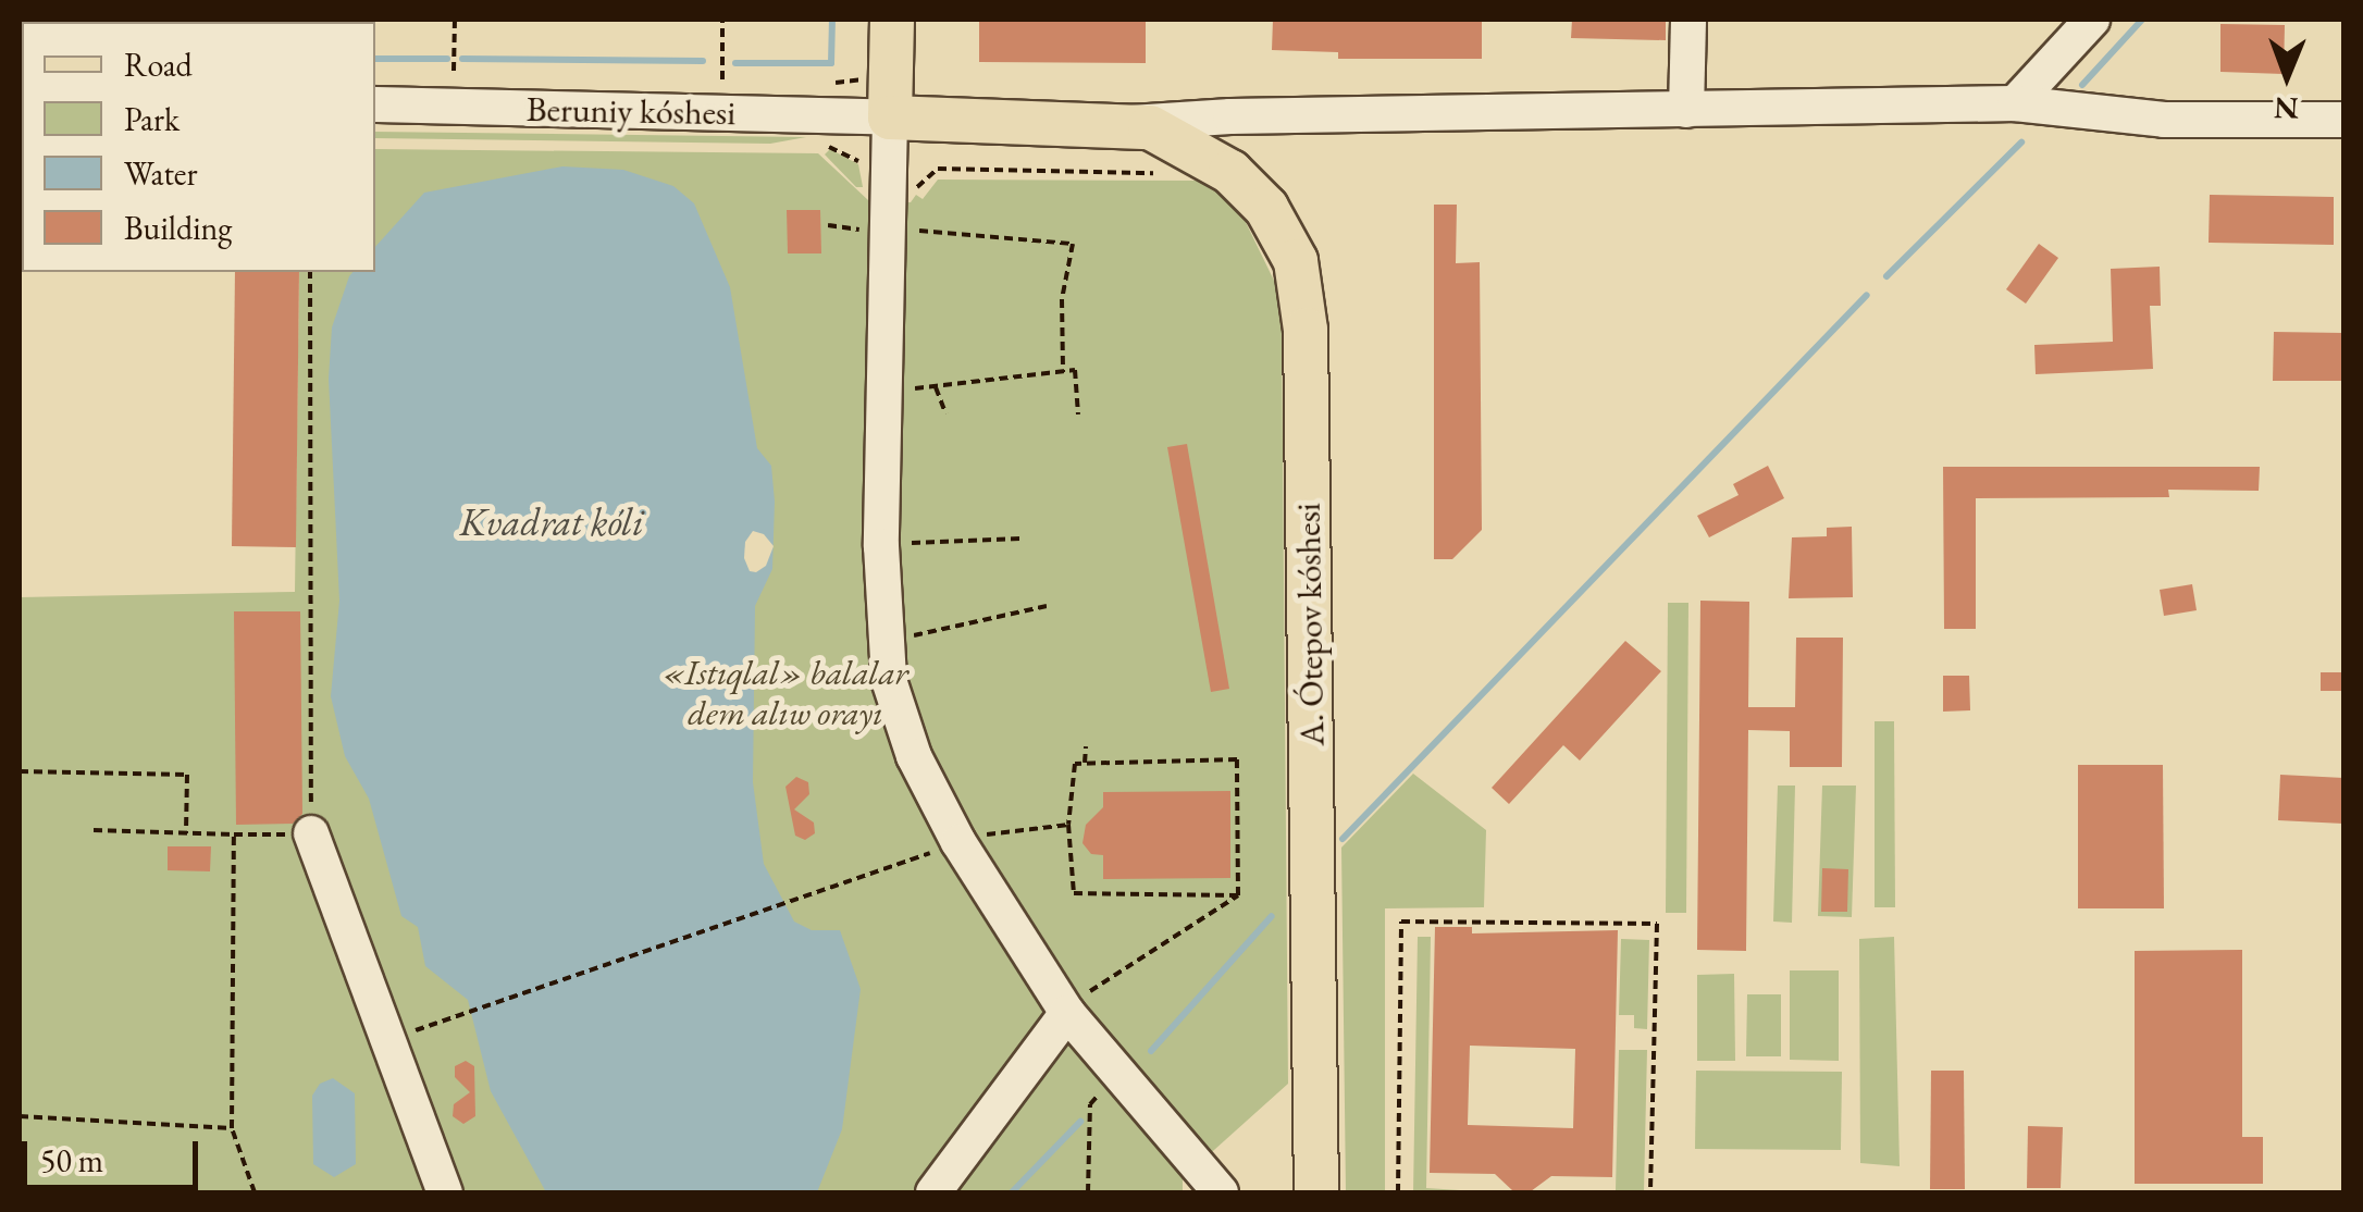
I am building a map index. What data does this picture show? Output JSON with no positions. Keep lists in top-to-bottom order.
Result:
{
  "streets": {
    "main road": ["A. Ótepov kóshesi"],
    "street": ["Beruniy kóshesi"]
  },
  "crossings": [
    ["Beruniy kóshesi", "A. Ótepov kóshesi"]
  ],
  "water": ["Kvadrat kóli"],
  "parks": ["«Istıqlal» balalar dem alıw orayı"],
  "legend": [
    "Road",
    "Park",
    "Water",
    "Building"
  ],
  "scale_bar": "50 m",
  "north": "bottom"
}
